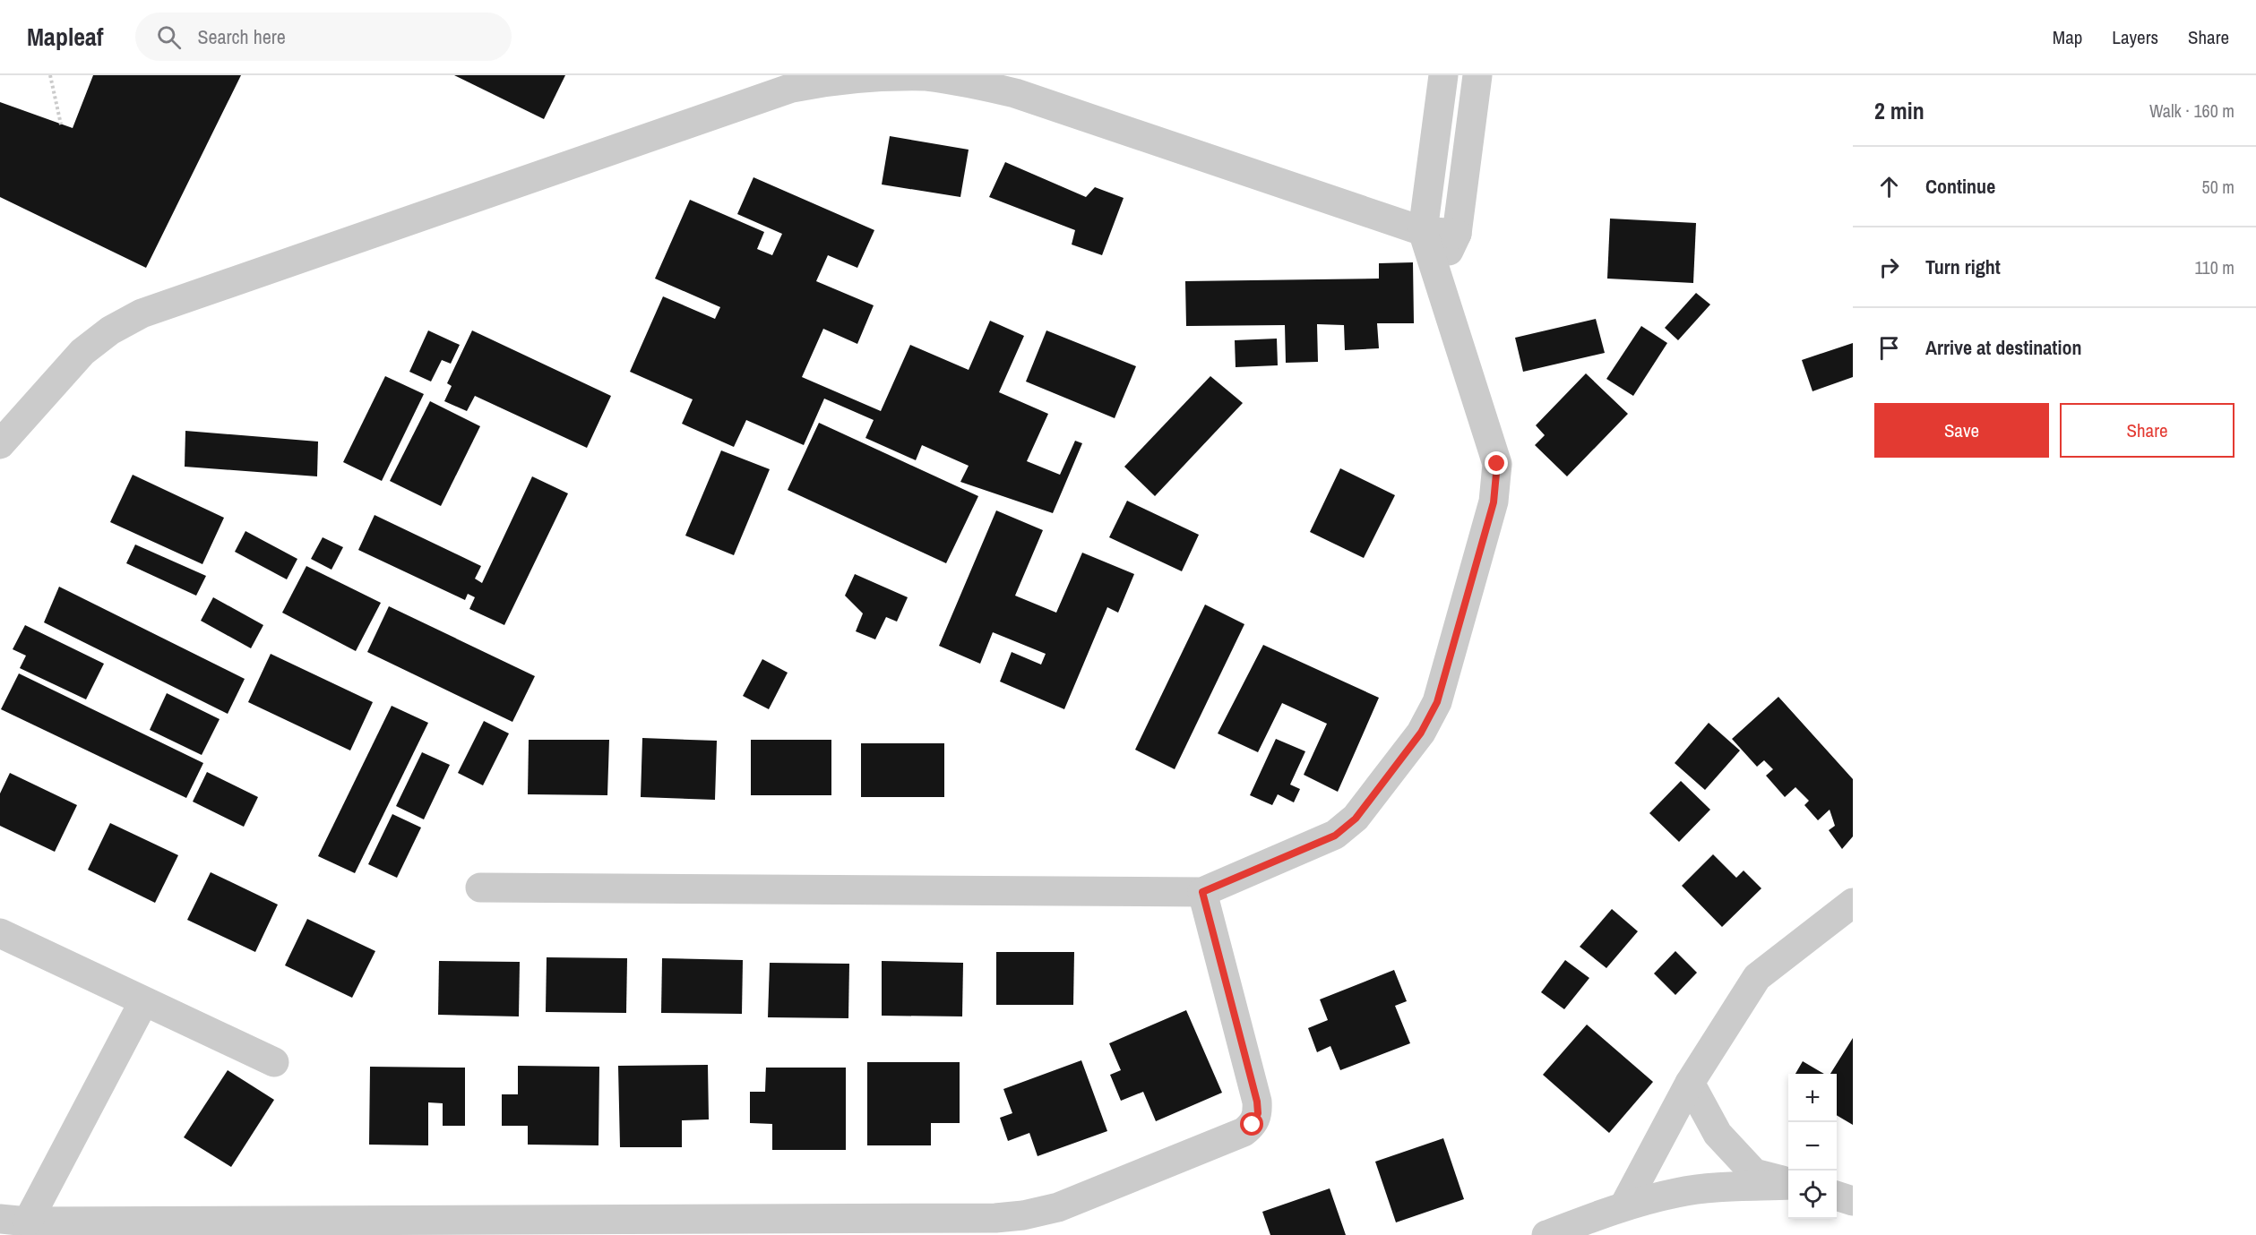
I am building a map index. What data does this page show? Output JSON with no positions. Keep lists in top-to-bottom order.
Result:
{
  "page": {
    "header": "Mapleaf",
    "search": "Search here",
    "nav": ["Map", "Layers", "Share"],
    "heading": ["2 min", "Walk · 160 m"],
    "list": [
      ["Continue", "50 m"],
      ["Turn right", "110 m"],
      "Arrive at destination"
    ],
    "buttons": ["Save", "Share"],
    "map_buttons": ["+", "−"]
  }
}
